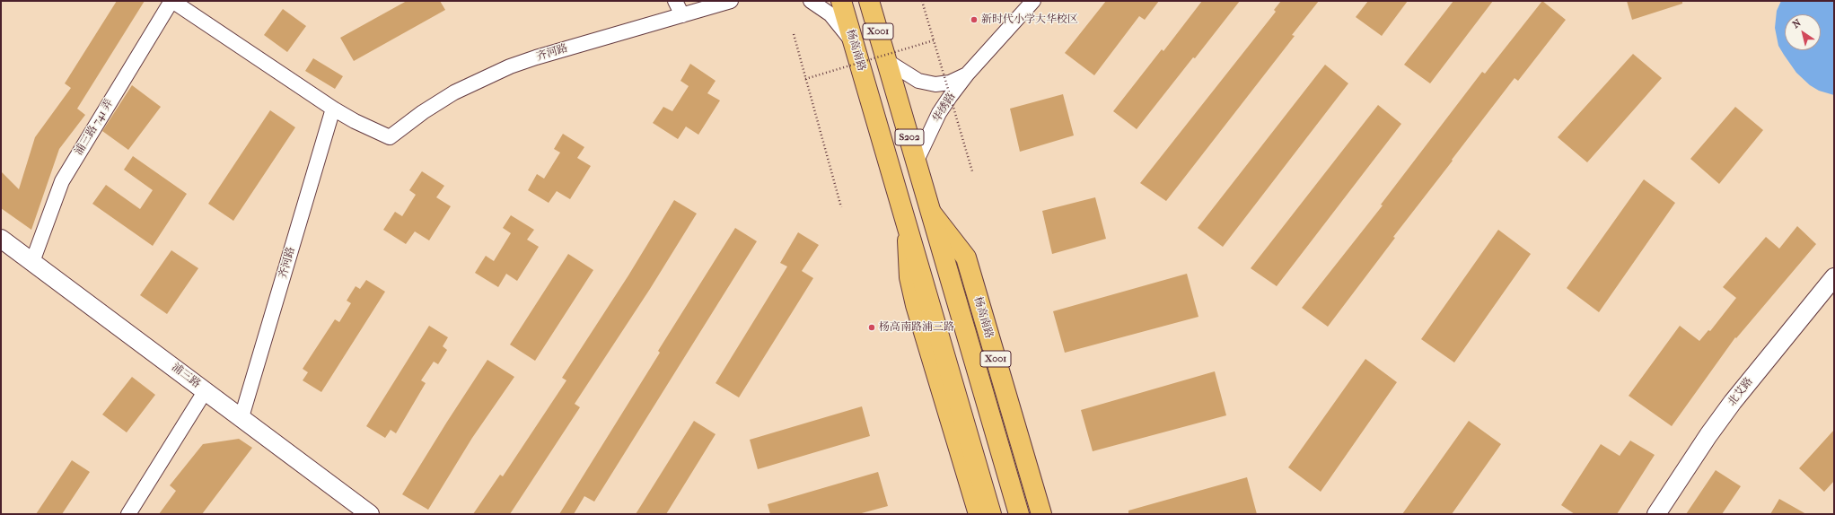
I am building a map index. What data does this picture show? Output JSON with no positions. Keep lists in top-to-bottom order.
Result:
{
  "streets": {
    "main road": ["X001", "杨高南路", "S202"],
    "street": [
      "齐河路",
      "华绣路",
      "浦三路 741 弄",
      "浦三路",
      "北艾路"
    ]
  },
  "crossings": [
    ["杨高南路", "华绣路"],
    ["齐河路", "浦三路"],
    ["浦三路 741 弄", "浦三路"]
  ],
  "places": ["新时代小学大华校区", "杨高南路浦三路"],
  "north": "top left"
}
